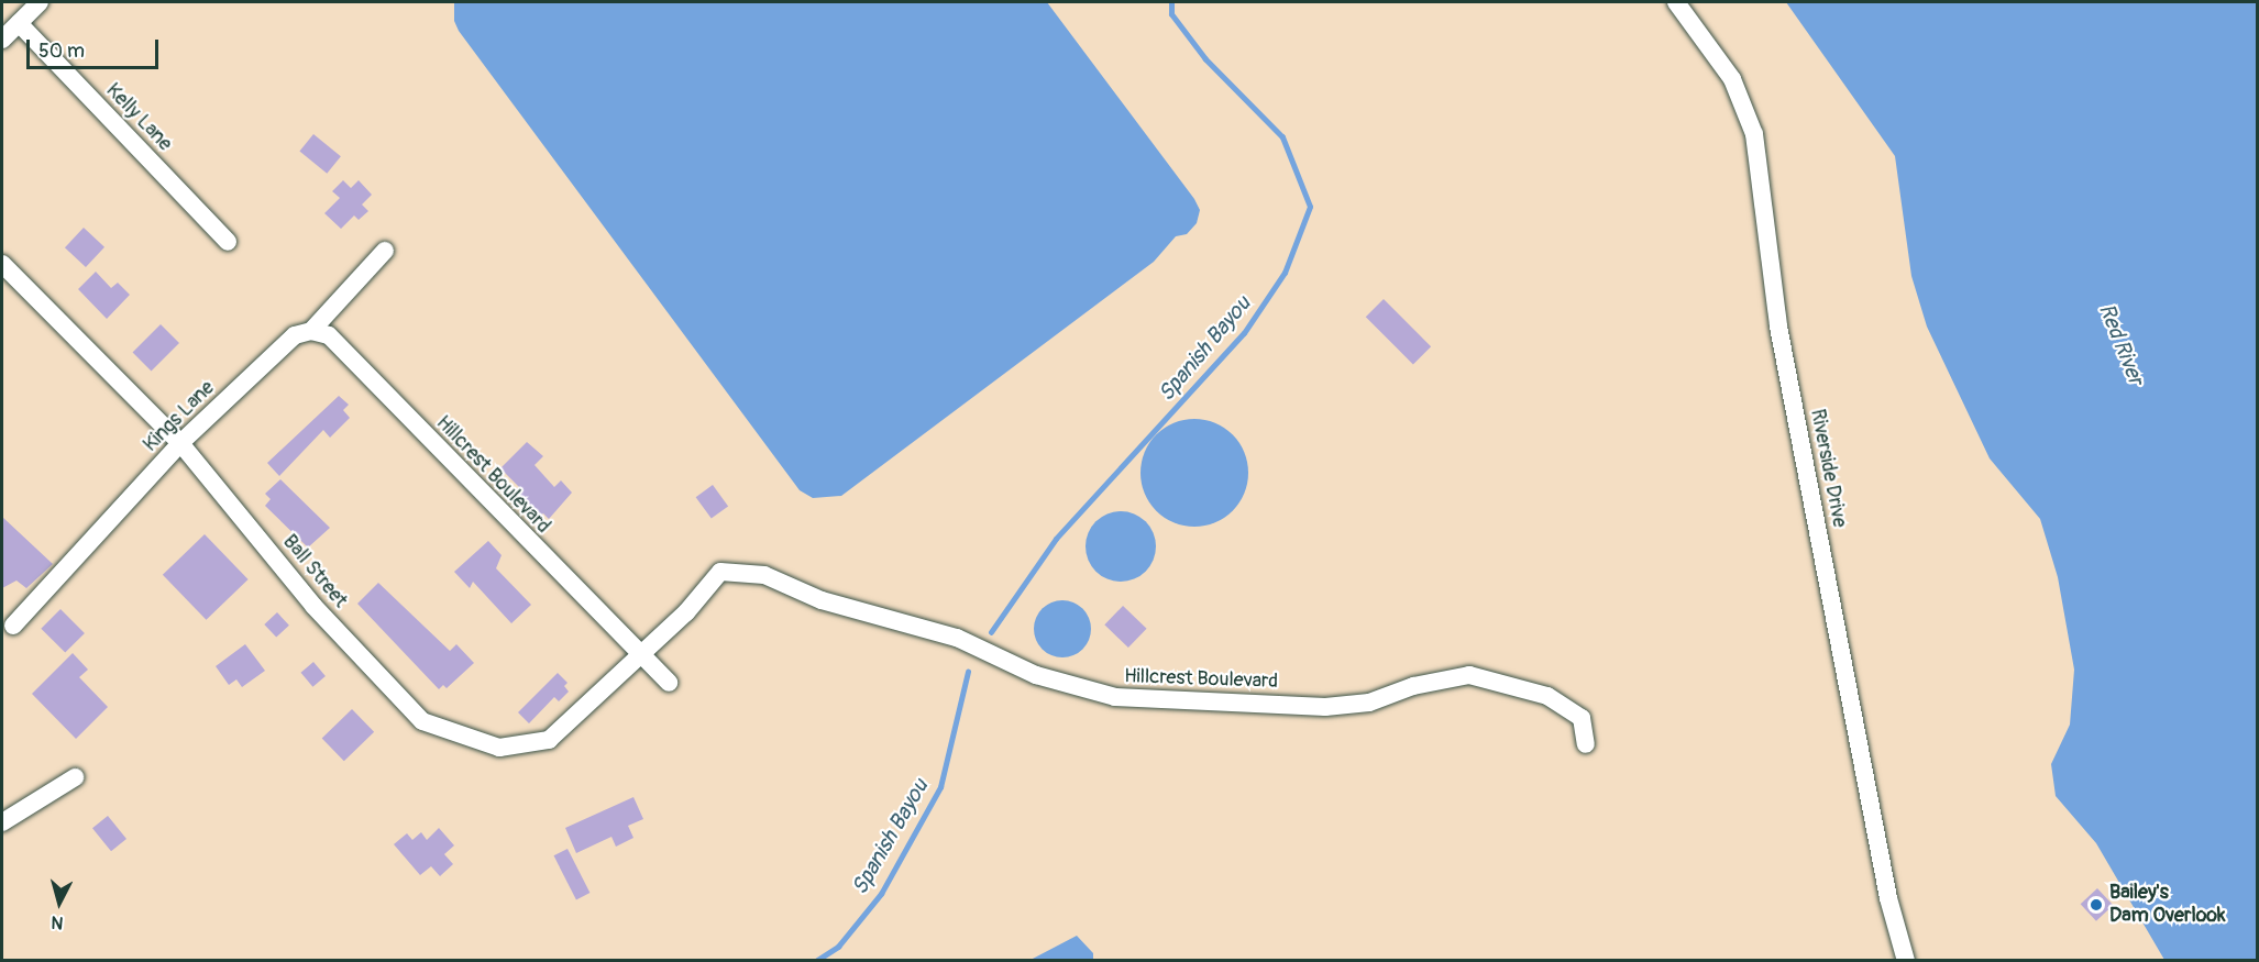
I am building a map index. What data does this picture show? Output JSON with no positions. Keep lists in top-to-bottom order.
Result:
{
  "streets": {
    "street": [
      "Kelly Lane",
      "Kings Lane",
      "Riverside Drive",
      "Hillcrest Boulevard",
      "Ball Street"
    ]
  },
  "crossings": [
    ["Kings Lane", "Hillcrest Boulevard"],
    ["Kings Lane", "Ball Street"],
    ["Hillcrest Boulevard", "Ball Street"]
  ],
  "water": ["Red River", "Spanish Bayou"],
  "places": ["Bailey's Dam Overlook"],
  "scale_bar": "50 m",
  "north": "bottom"
}
